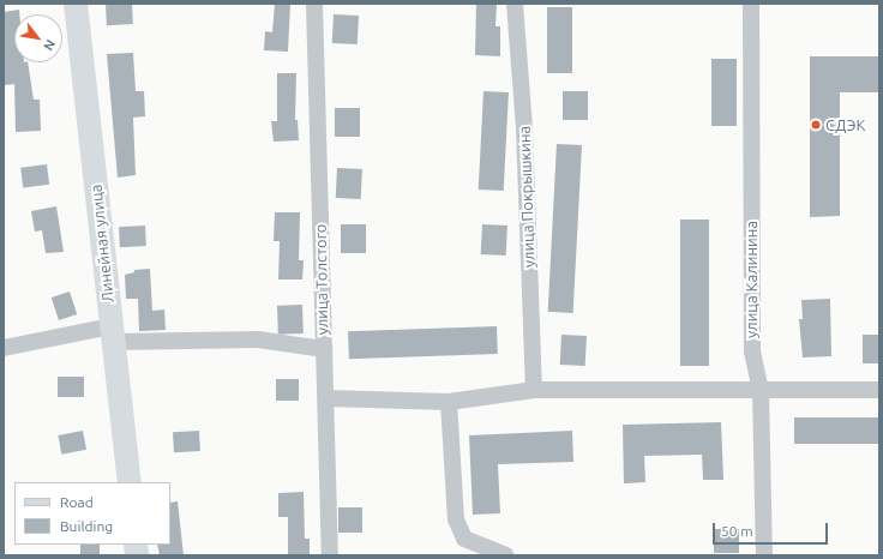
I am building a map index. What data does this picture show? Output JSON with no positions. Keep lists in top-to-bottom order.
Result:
{
  "streets": {
    "street": [
      "улица Покрышкина",
      "Линейная улица",
      "улица Толстого",
      "улица Калинина"
    ]
  },
  "places": ["СДЭК"],
  "legend": ["Road", "Building"],
  "scale_bar": "50 m",
  "north": "bottom right"
}
